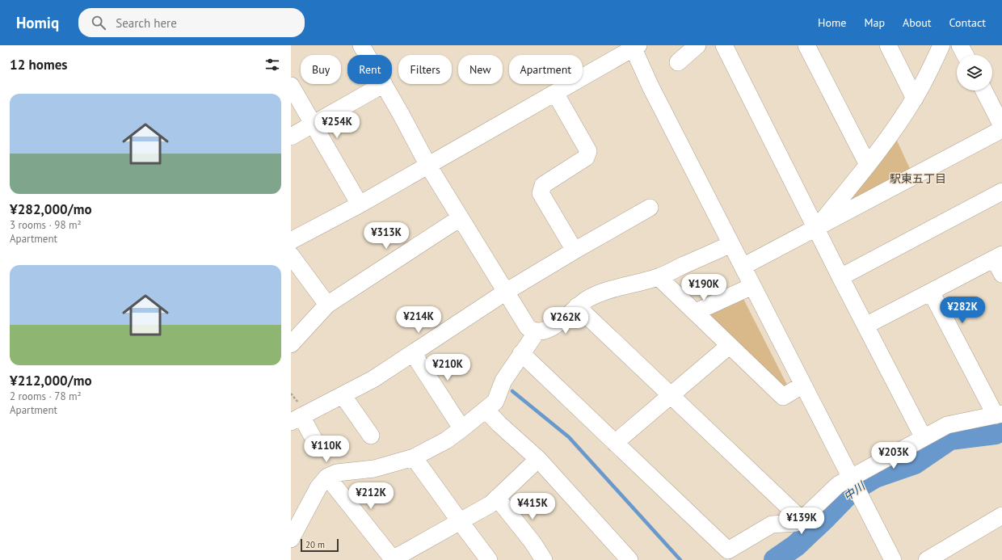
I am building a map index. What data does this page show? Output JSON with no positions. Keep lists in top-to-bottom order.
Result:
{
  "districts": ["駅東五丁目"],
  "water": ["中川"],
  "scale_bar": "20 m",
  "page": {
    "header": "Homiq",
    "search": "Search here",
    "nav": [
      "Home",
      "Map",
      "About",
      "Contact"
    ],
    "heading": "12 homes",
    "chip": [
      "Buy",
      "Rent",
      "Filters",
      "New",
      "Apartment"
    ],
    "list": [
      {
        "name": "¥282,000/mo",
        "note": "3 rooms · 98 m² · Apartment"
      },
      {
        "name": "¥212,000/mo",
        "note": "2 rooms · 78 m² · Apartment"
      }
    ],
    "price": [
      "¥254K",
      "¥313K",
      "¥190K",
      "¥282K",
      "¥214K",
      "¥262K",
      "¥210K",
      "¥110K",
      "¥203K",
      "¥212K",
      "¥415K",
      "¥139K"
    ],
    "scale": "20 m"
  }
}
